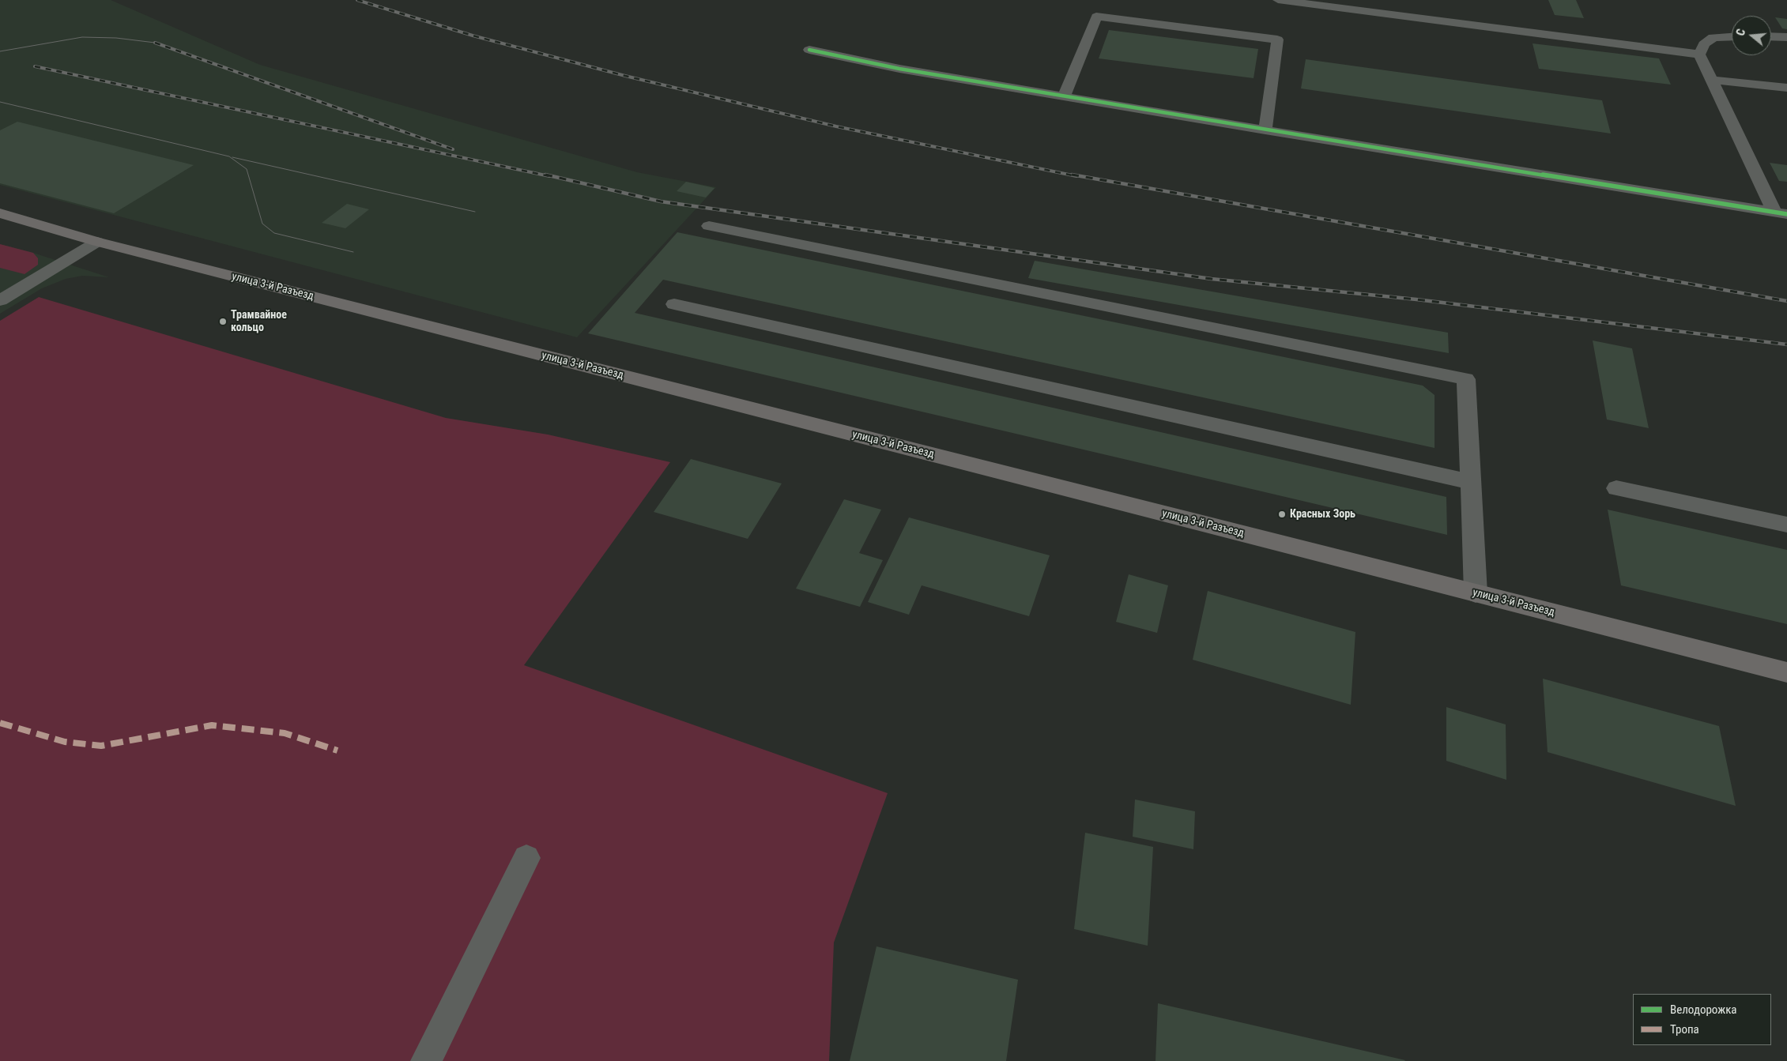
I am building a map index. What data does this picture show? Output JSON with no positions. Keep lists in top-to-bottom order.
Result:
{
  "streets": {
    "main road": ["улица 3-й Разъезд"]
  },
  "places": ["Трамвайное кольцо", "Красных Зорь"],
  "legend": ["Велодорожка", "Тропа"],
  "north": "left"
}
